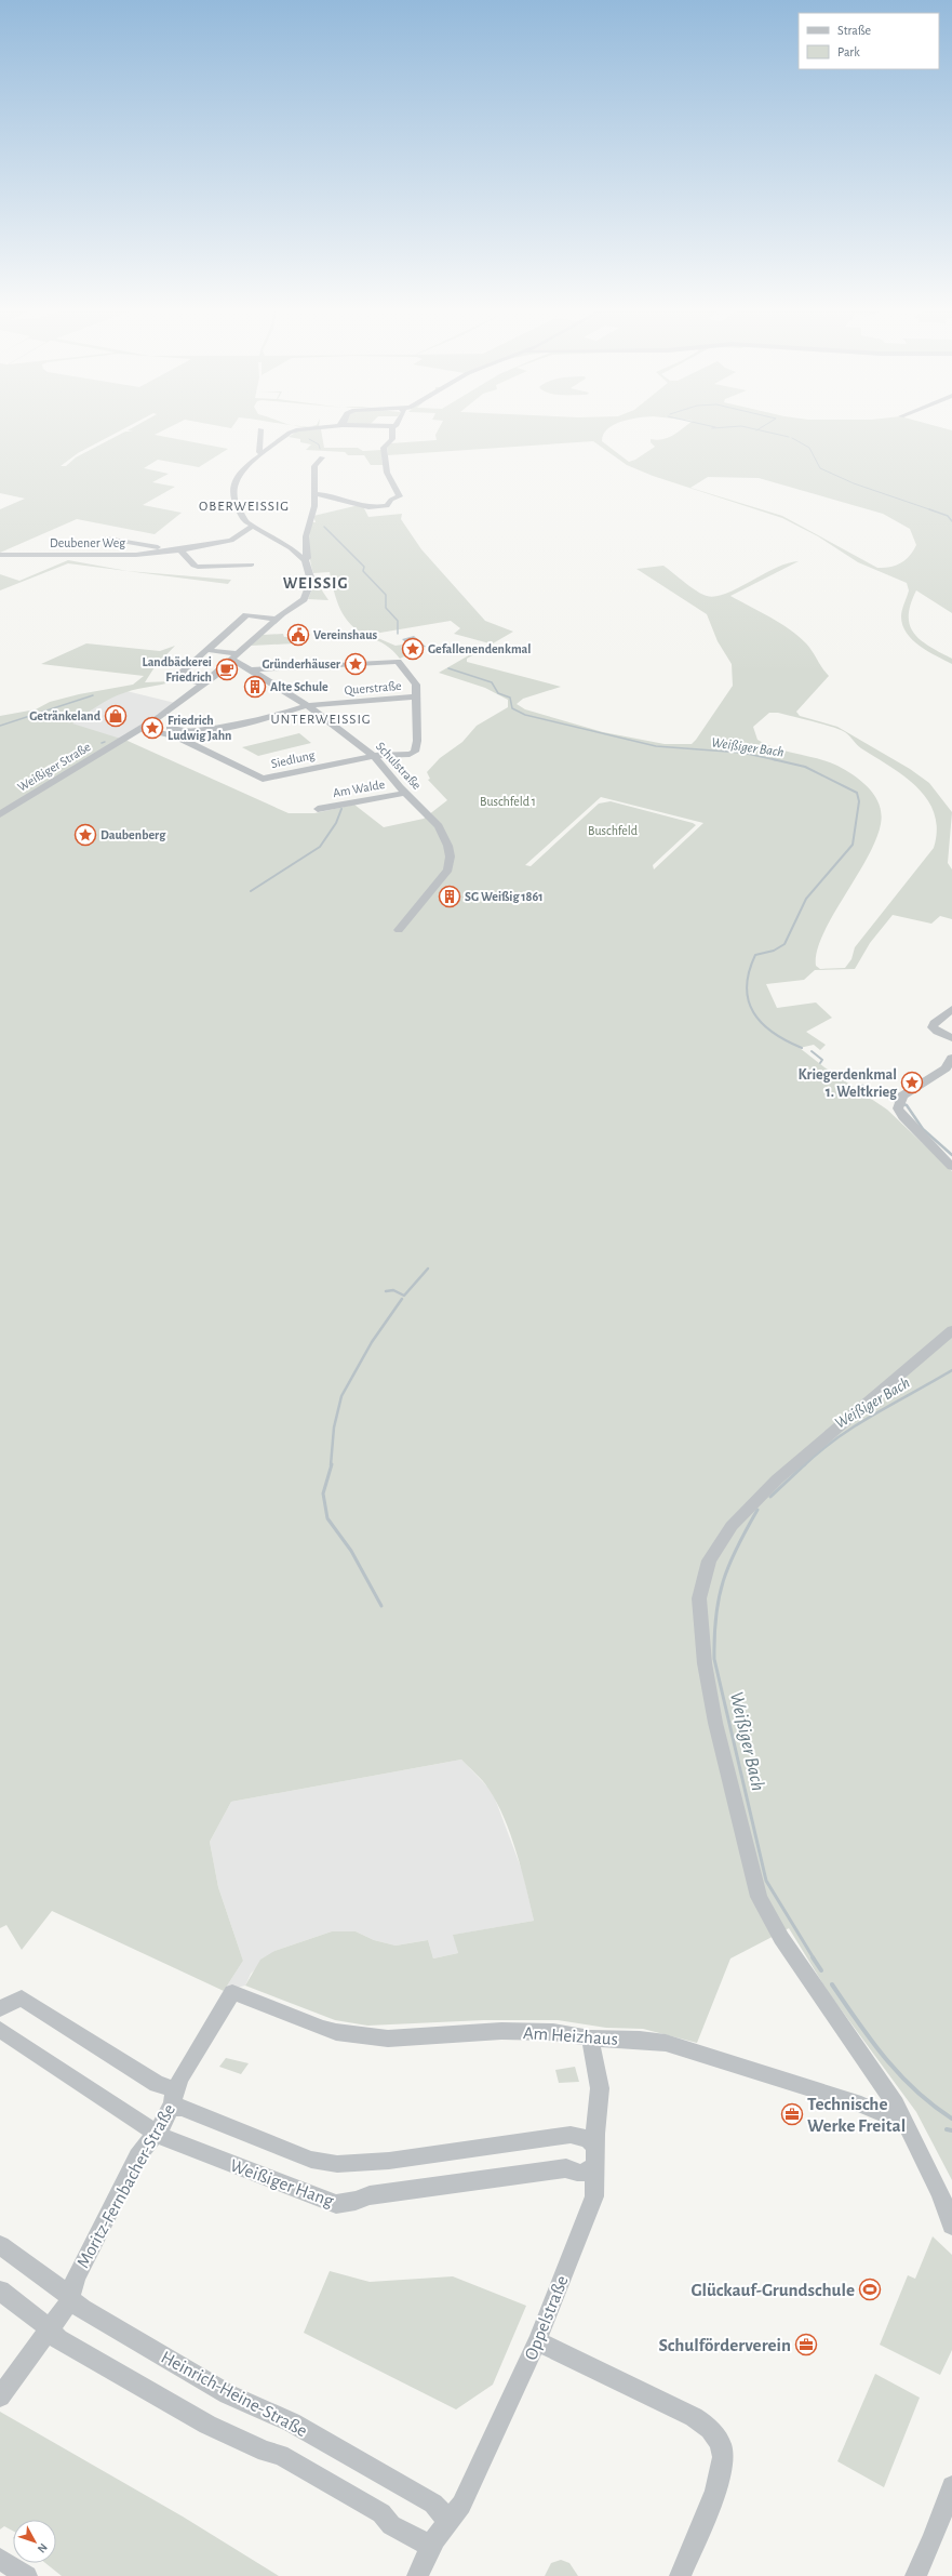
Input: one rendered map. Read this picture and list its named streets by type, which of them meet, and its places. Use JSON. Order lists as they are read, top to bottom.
{
  "streets": {
    "street": [
      "Deubener Weg",
      "Querstraße",
      "Siedlung",
      "Schulstraße",
      "Weißiger Straße",
      "Am Walde",
      "Am Heizhaus",
      "Weißiger Hang",
      "Moritz-Fernbacher-Straße",
      "Oppelstraße",
      "Heinrich-Heine-Straße"
    ]
  },
  "crossings": [
    ["Querstraße", "Siedlung"],
    ["Querstraße", "Schulstraße"],
    ["Siedlung", "Schulstraße"],
    ["Siedlung", "Weißiger Straße"],
    ["Schulstraße", "Weißiger Straße"],
    ["Schulstraße", "Am Walde"],
    ["Am Heizhaus", "Moritz-Fernbacher-Straße"],
    ["Am Heizhaus", "Oppelstraße"],
    ["Weißiger Hang", "Moritz-Fernbacher-Straße"],
    ["Weißiger Hang", "Oppelstraße"],
    ["Moritz-Fernbacher-Straße", "Heinrich-Heine-Straße"],
    ["Oppelstraße", "Heinrich-Heine-Straße"]
  ],
  "districts": ["OBERWEISSIG", "WEISSIG", "UNTERWEISSIG"],
  "water": ["Weißiger Bach"],
  "parks": ["Buschfeld 1", "Buschfeld"],
  "places": {
    "public building": ["Vereinshaus"],
    "place": [
      "Gefallenendenkmal",
      "Gründerhäuser",
      "Friedrich Ludwig Jahn",
      "Daubenberg",
      "Kriegerdenkmal 1. Weltkrieg"
    ],
    "cafe": ["Landbäckerei Friedrich"],
    "building": ["Alte Schule", "SG Weißig 1861"],
    "shop": ["Getränkeland"],
    "office": ["Technische Werke Freital", "Schulförderverein"],
    "sports": ["Glückauf-Grundschule"]
  },
  "legend": ["Straße", "Park"],
  "north": "bottom right"
}
